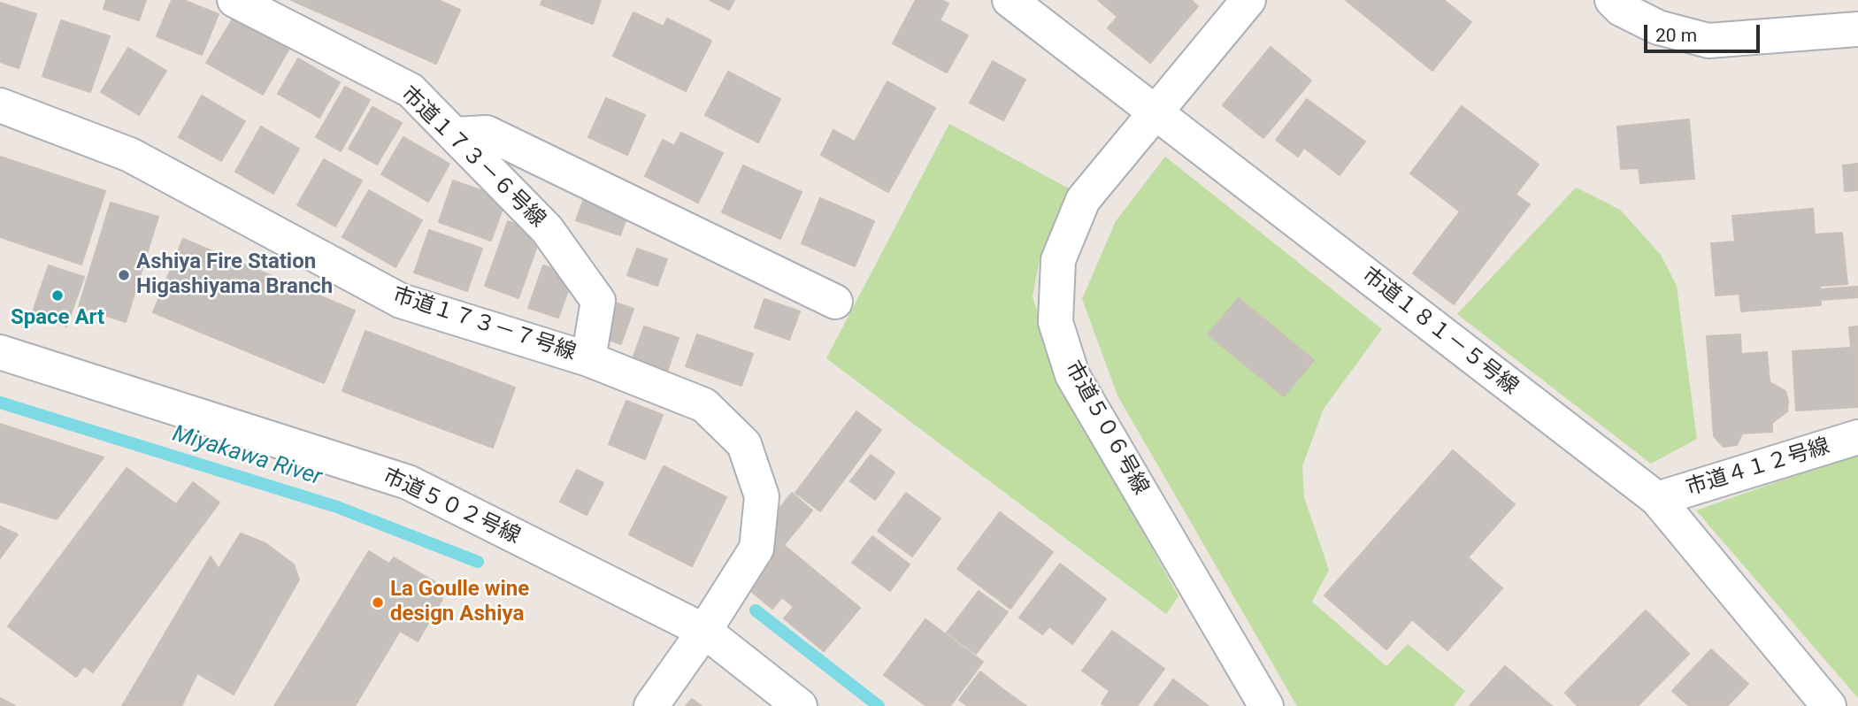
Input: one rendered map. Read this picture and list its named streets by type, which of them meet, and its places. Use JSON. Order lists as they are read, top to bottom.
{
  "streets": {
    "street": [
      "市道１７３－６号線",
      "市道１７３－７号線",
      "市道１８１－５号線",
      "市道５０６号線",
      "市道４１２号線",
      "市道５０２号線"
    ]
  },
  "crossings": [
    ["市道１７３－６号線", "市道１７３－７号線"],
    ["市道１７３－７号線", "市道５０２号線"],
    ["市道１８１－５号線", "市道５０６号線"],
    ["市道１８１－５号線", "市道４１２号線"]
  ],
  "water": ["Miyakawa River"],
  "places": ["Ashiya Fire Station Higashiyama Branch", "Space Art", "La Goulle wine design Ashiya"],
  "scale_bar": "20 m"
}
